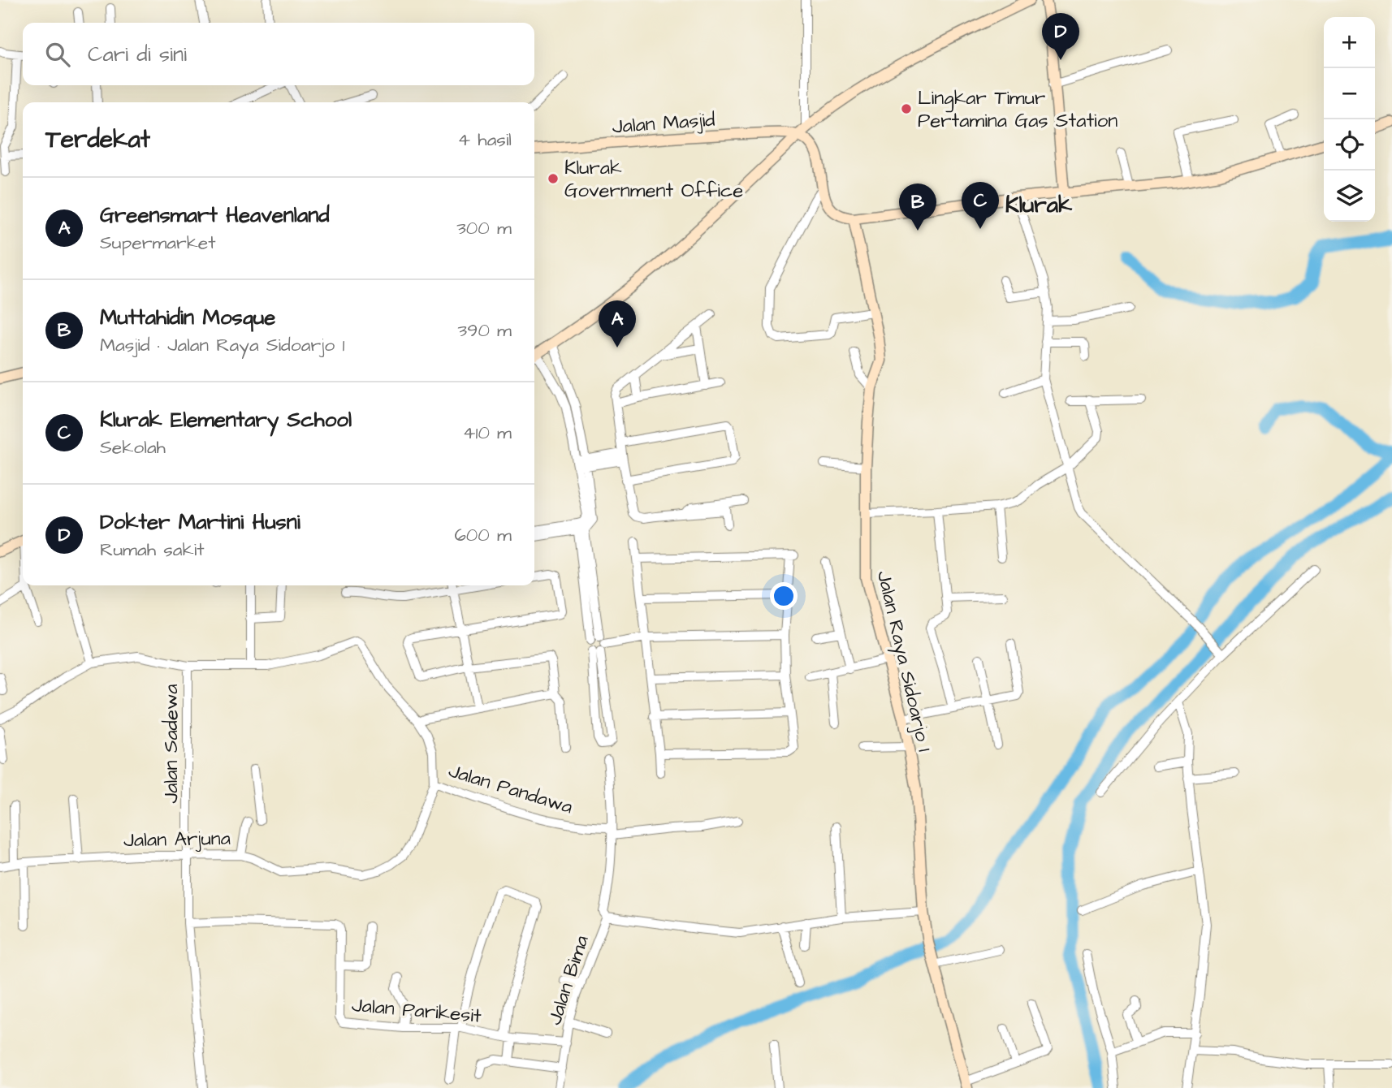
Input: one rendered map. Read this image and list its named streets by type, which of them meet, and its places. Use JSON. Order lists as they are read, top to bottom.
{
  "streets": {
    "street": [
      "Jalan Masjid",
      "Jalan Raya Sidoarjo 1",
      "Jalan Sadewa",
      "Jalan Pandawa",
      "Jalan Arjuna",
      "Jalan Bima",
      "Jalan Parikesit"
    ]
  },
  "crossings": [
    ["Jalan Sadewa", "Jalan Pandawa"],
    ["Jalan Sadewa", "Jalan Arjuna"],
    ["Jalan Sadewa", "Jalan Parikesit"],
    ["Jalan Pandawa", "Jalan Arjuna"],
    ["Jalan Bima", "Jalan Parikesit"]
  ],
  "districts": ["Klurak"],
  "places": ["Lingkar Timur Pertamina Gas Station", "Klurak Government Office"],
  "page": {
    "pins": [
      "D",
      "C",
      "B",
      "A"
    ],
    "map_buttons": ["+", "−"],
    "search": "Cari di sini",
    "heading": ["Terdekat", "4 hasil"],
    "list": [
      {
        "mark": "A",
        "name": "Greensmart Heavenland",
        "note": "Supermarket",
        "value": "300 m"
      },
      {
        "mark": "B",
        "name": "Muttahidin Mosque",
        "note": "Masjid · Jalan Raya Sidoarjo 1",
        "value": "390 m"
      },
      {
        "mark": "C",
        "name": "Klurak Elementary School",
        "note": "Sekolah",
        "value": "410 m"
      },
      {
        "mark": "D",
        "name": "Dokter Martini Husni",
        "note": "Rumah sakit",
        "value": "600 m"
      }
    ]
  }
}
